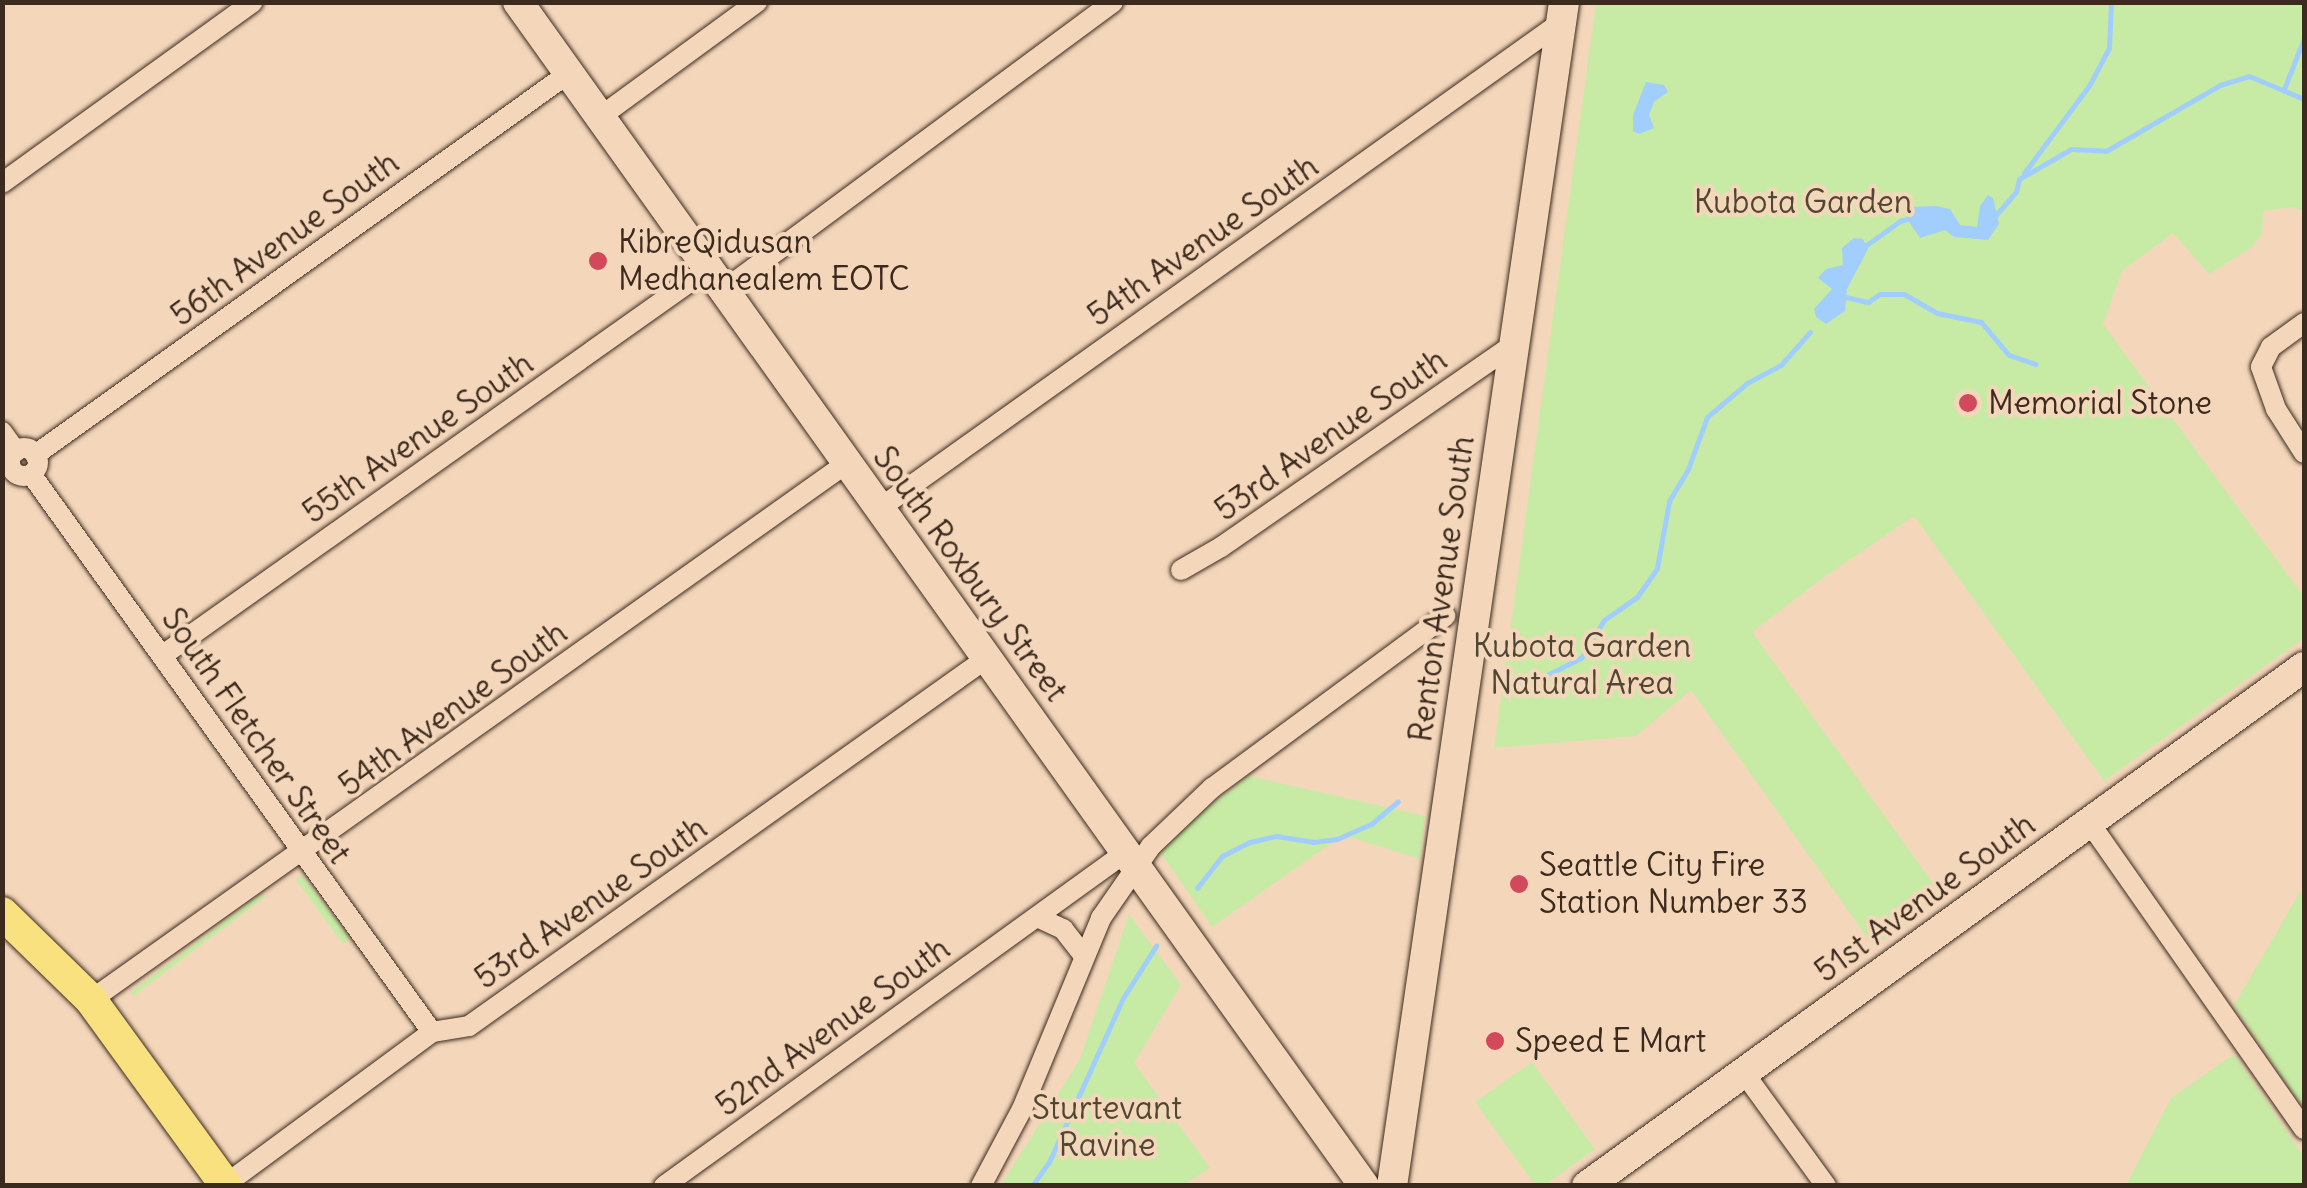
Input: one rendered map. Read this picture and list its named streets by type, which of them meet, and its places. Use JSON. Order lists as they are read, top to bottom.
{
  "streets": {
    "street": [
      "56th Avenue South",
      "54th Avenue South",
      "53rd Avenue South",
      "55th Avenue South",
      "South Roxbury Street",
      "Renton Avenue South",
      "South Fletcher Street",
      "51st Avenue South",
      "52nd Avenue South"
    ]
  },
  "crossings": [
    ["56th Avenue South", "South Roxbury Street"],
    ["56th Avenue South", "South Fletcher Street"],
    ["54th Avenue South", "South Roxbury Street"],
    ["54th Avenue South", "Renton Avenue South"],
    ["54th Avenue South", "South Fletcher Street"],
    ["53rd Avenue South", "South Roxbury Street"],
    ["53rd Avenue South", "Renton Avenue South"],
    ["53rd Avenue South", "South Fletcher Street"],
    ["55th Avenue South", "South Roxbury Street"],
    ["55th Avenue South", "South Fletcher Street"],
    ["South Roxbury Street", "52nd Avenue South"]
  ],
  "parks": ["Kubota Garden", "Kubota Garden Natural Area", "Sturtevant Ravine"],
  "places": [
    "KibreQidusan Medhanealem EOTC",
    "Memorial Stone",
    "Seattle City Fire Station Number 33",
    "Speed E Mart"
  ]
}
